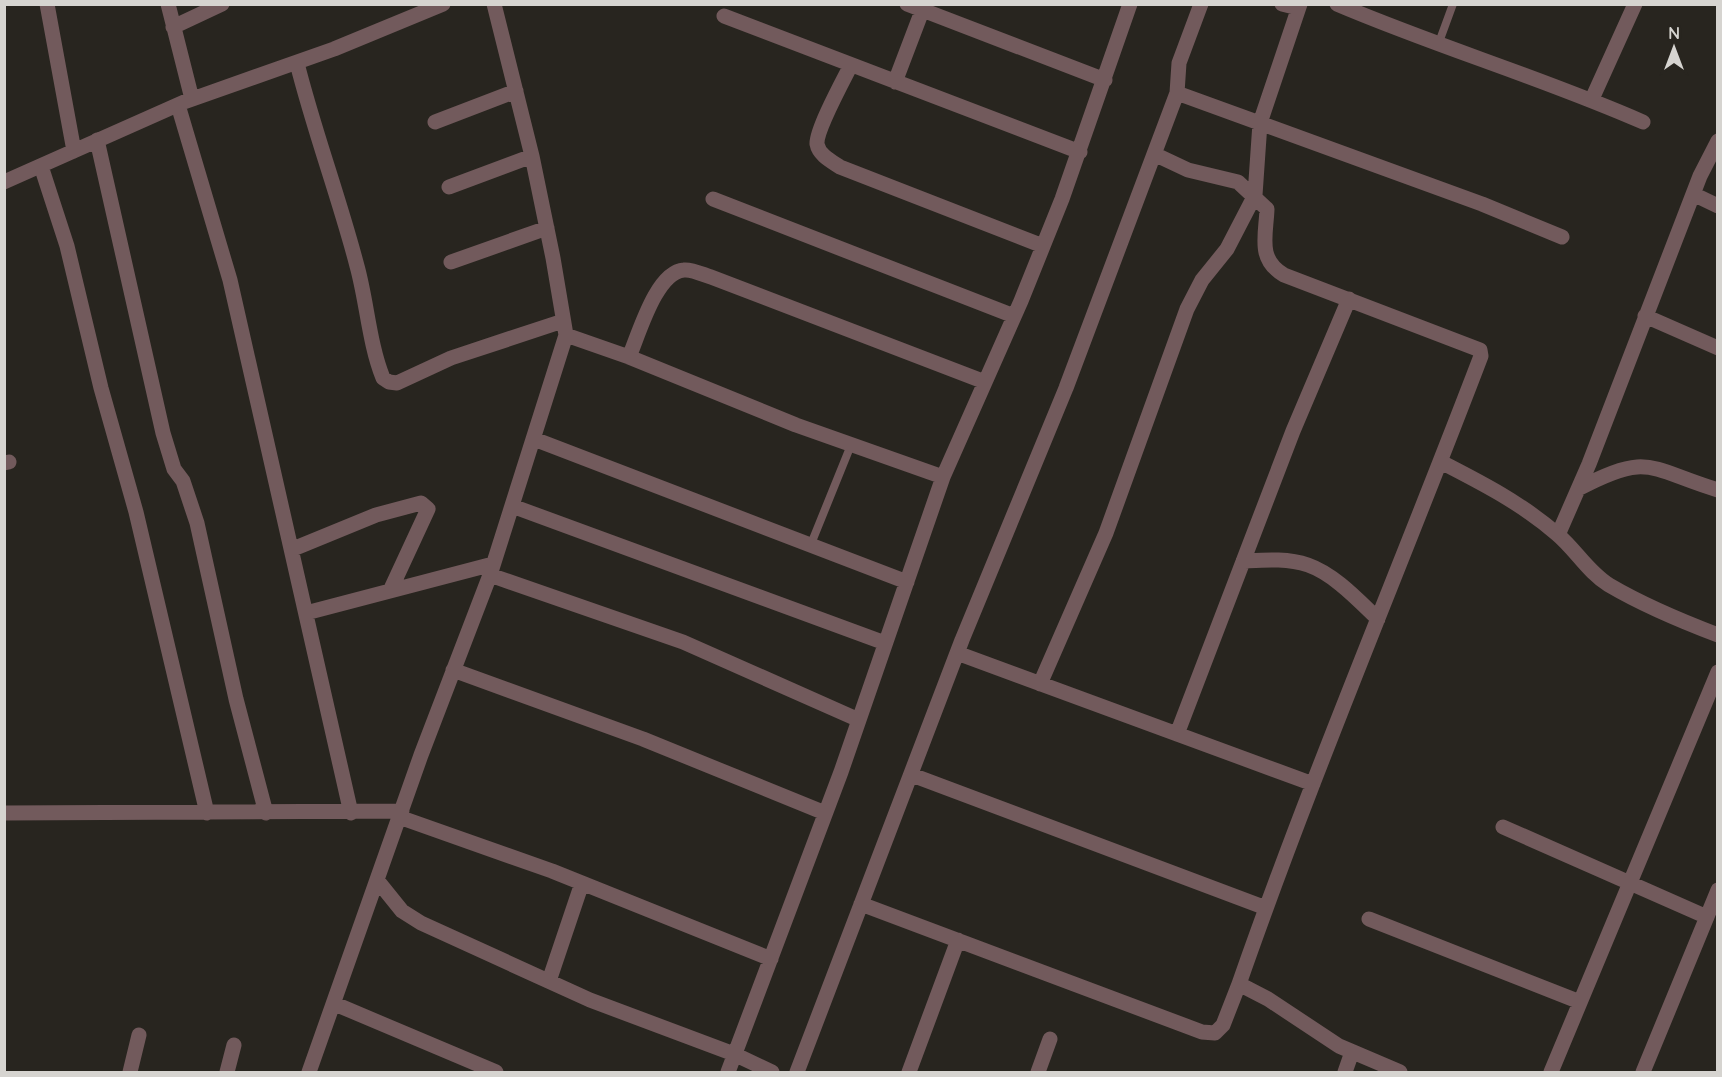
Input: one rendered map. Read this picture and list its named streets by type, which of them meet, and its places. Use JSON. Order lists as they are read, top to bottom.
{
  "north": "top"
}
